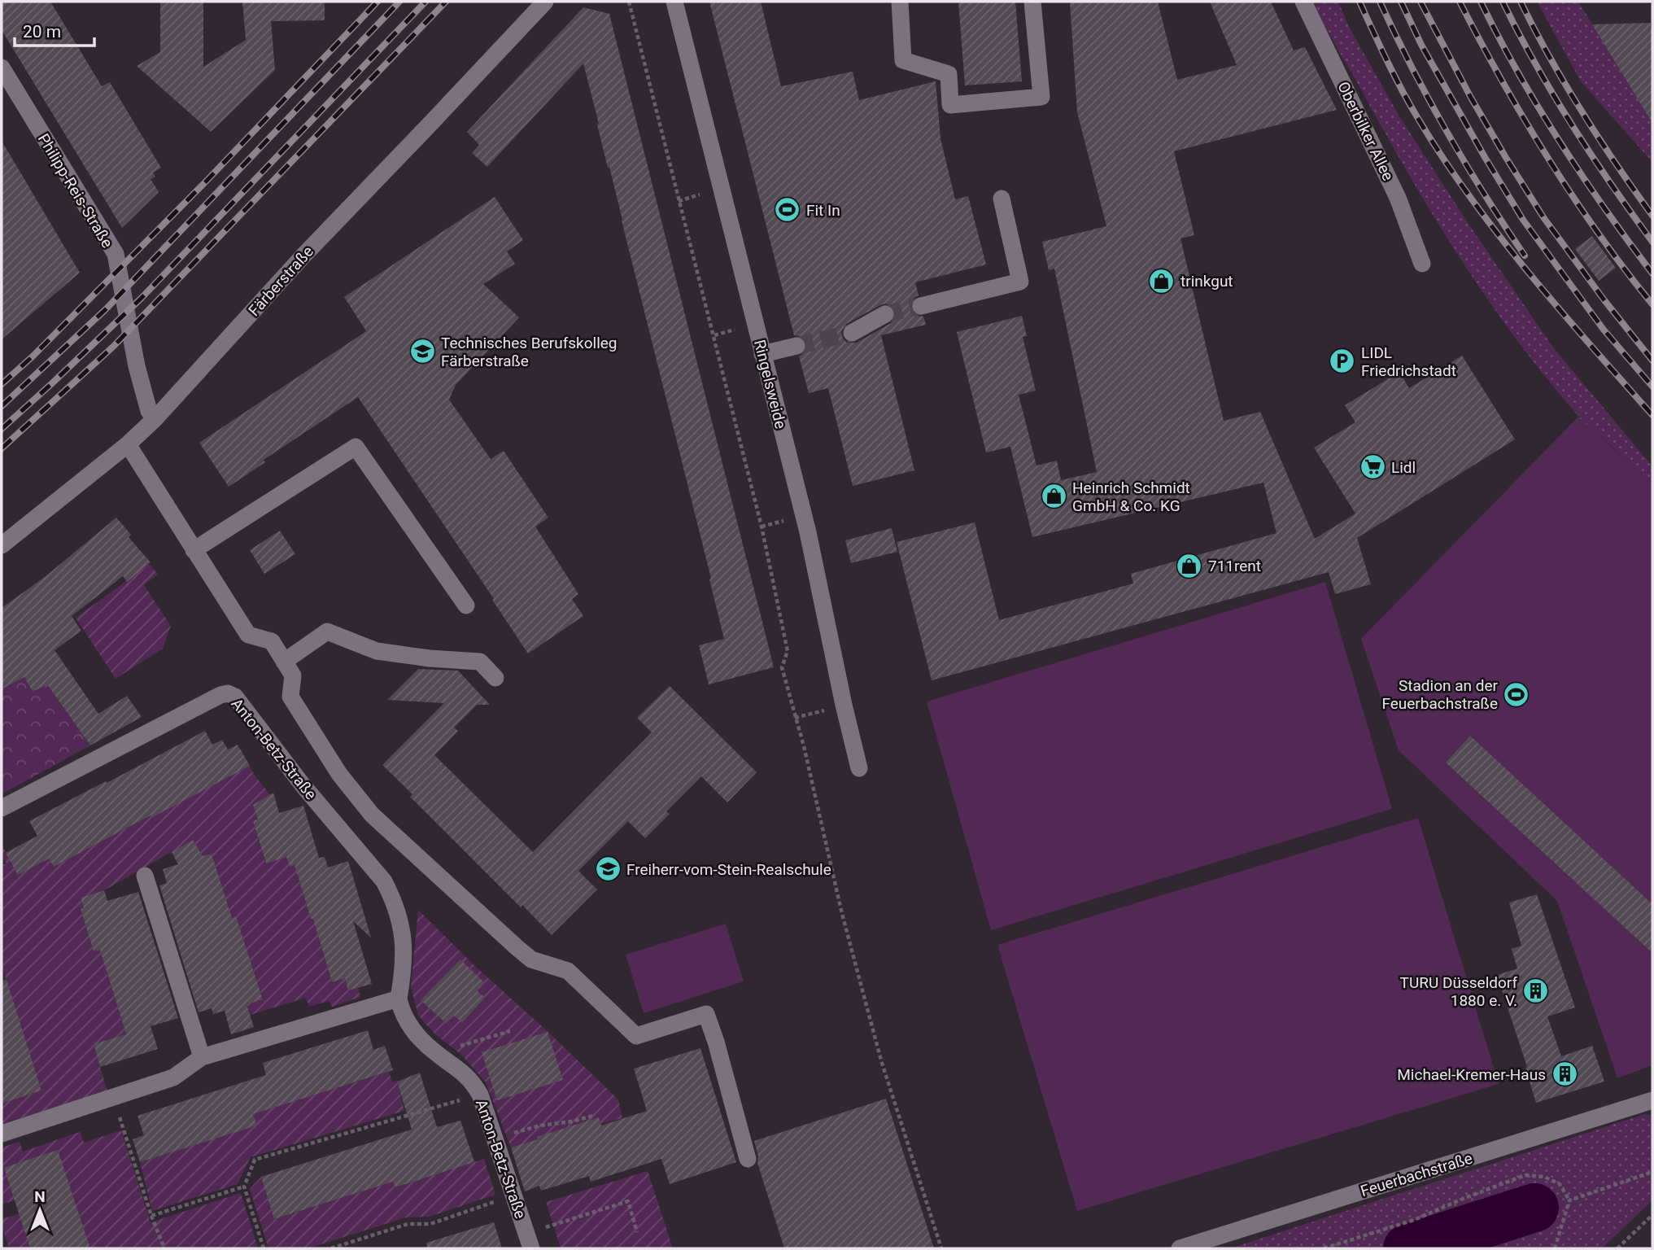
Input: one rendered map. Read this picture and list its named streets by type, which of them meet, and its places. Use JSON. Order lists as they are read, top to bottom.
{
  "streets": {
    "street": [
      "Oberbilker Allee",
      "Philipp-Reis-Straße",
      "Färberstraße",
      "Ringelsweide",
      "Anton-Betz-Straße",
      "Feuerbachstraße"
    ]
  },
  "crossings": [
    ["Philipp-Reis-Straße", "Färberstraße"]
  ],
  "places": {
    "sports": ["Fit In", "Stadion an der Feuerbachstraße"],
    "shop": ["trinkgut", "Heinrich Schmidt GmbH & Co. KG", "711rent"],
    "school or university": ["Technisches Berufskolleg Färberstraße", "Freiherr-vom-Stein-Realschule"],
    "parking": ["LIDL Friedrichstadt"],
    "supermarket": ["Lidl"],
    "building": ["TURU Düsseldorf 1880 e. V.", "Michael-Kremer-Haus"]
  },
  "scale_bar": "20 m",
  "north": "top"
}
